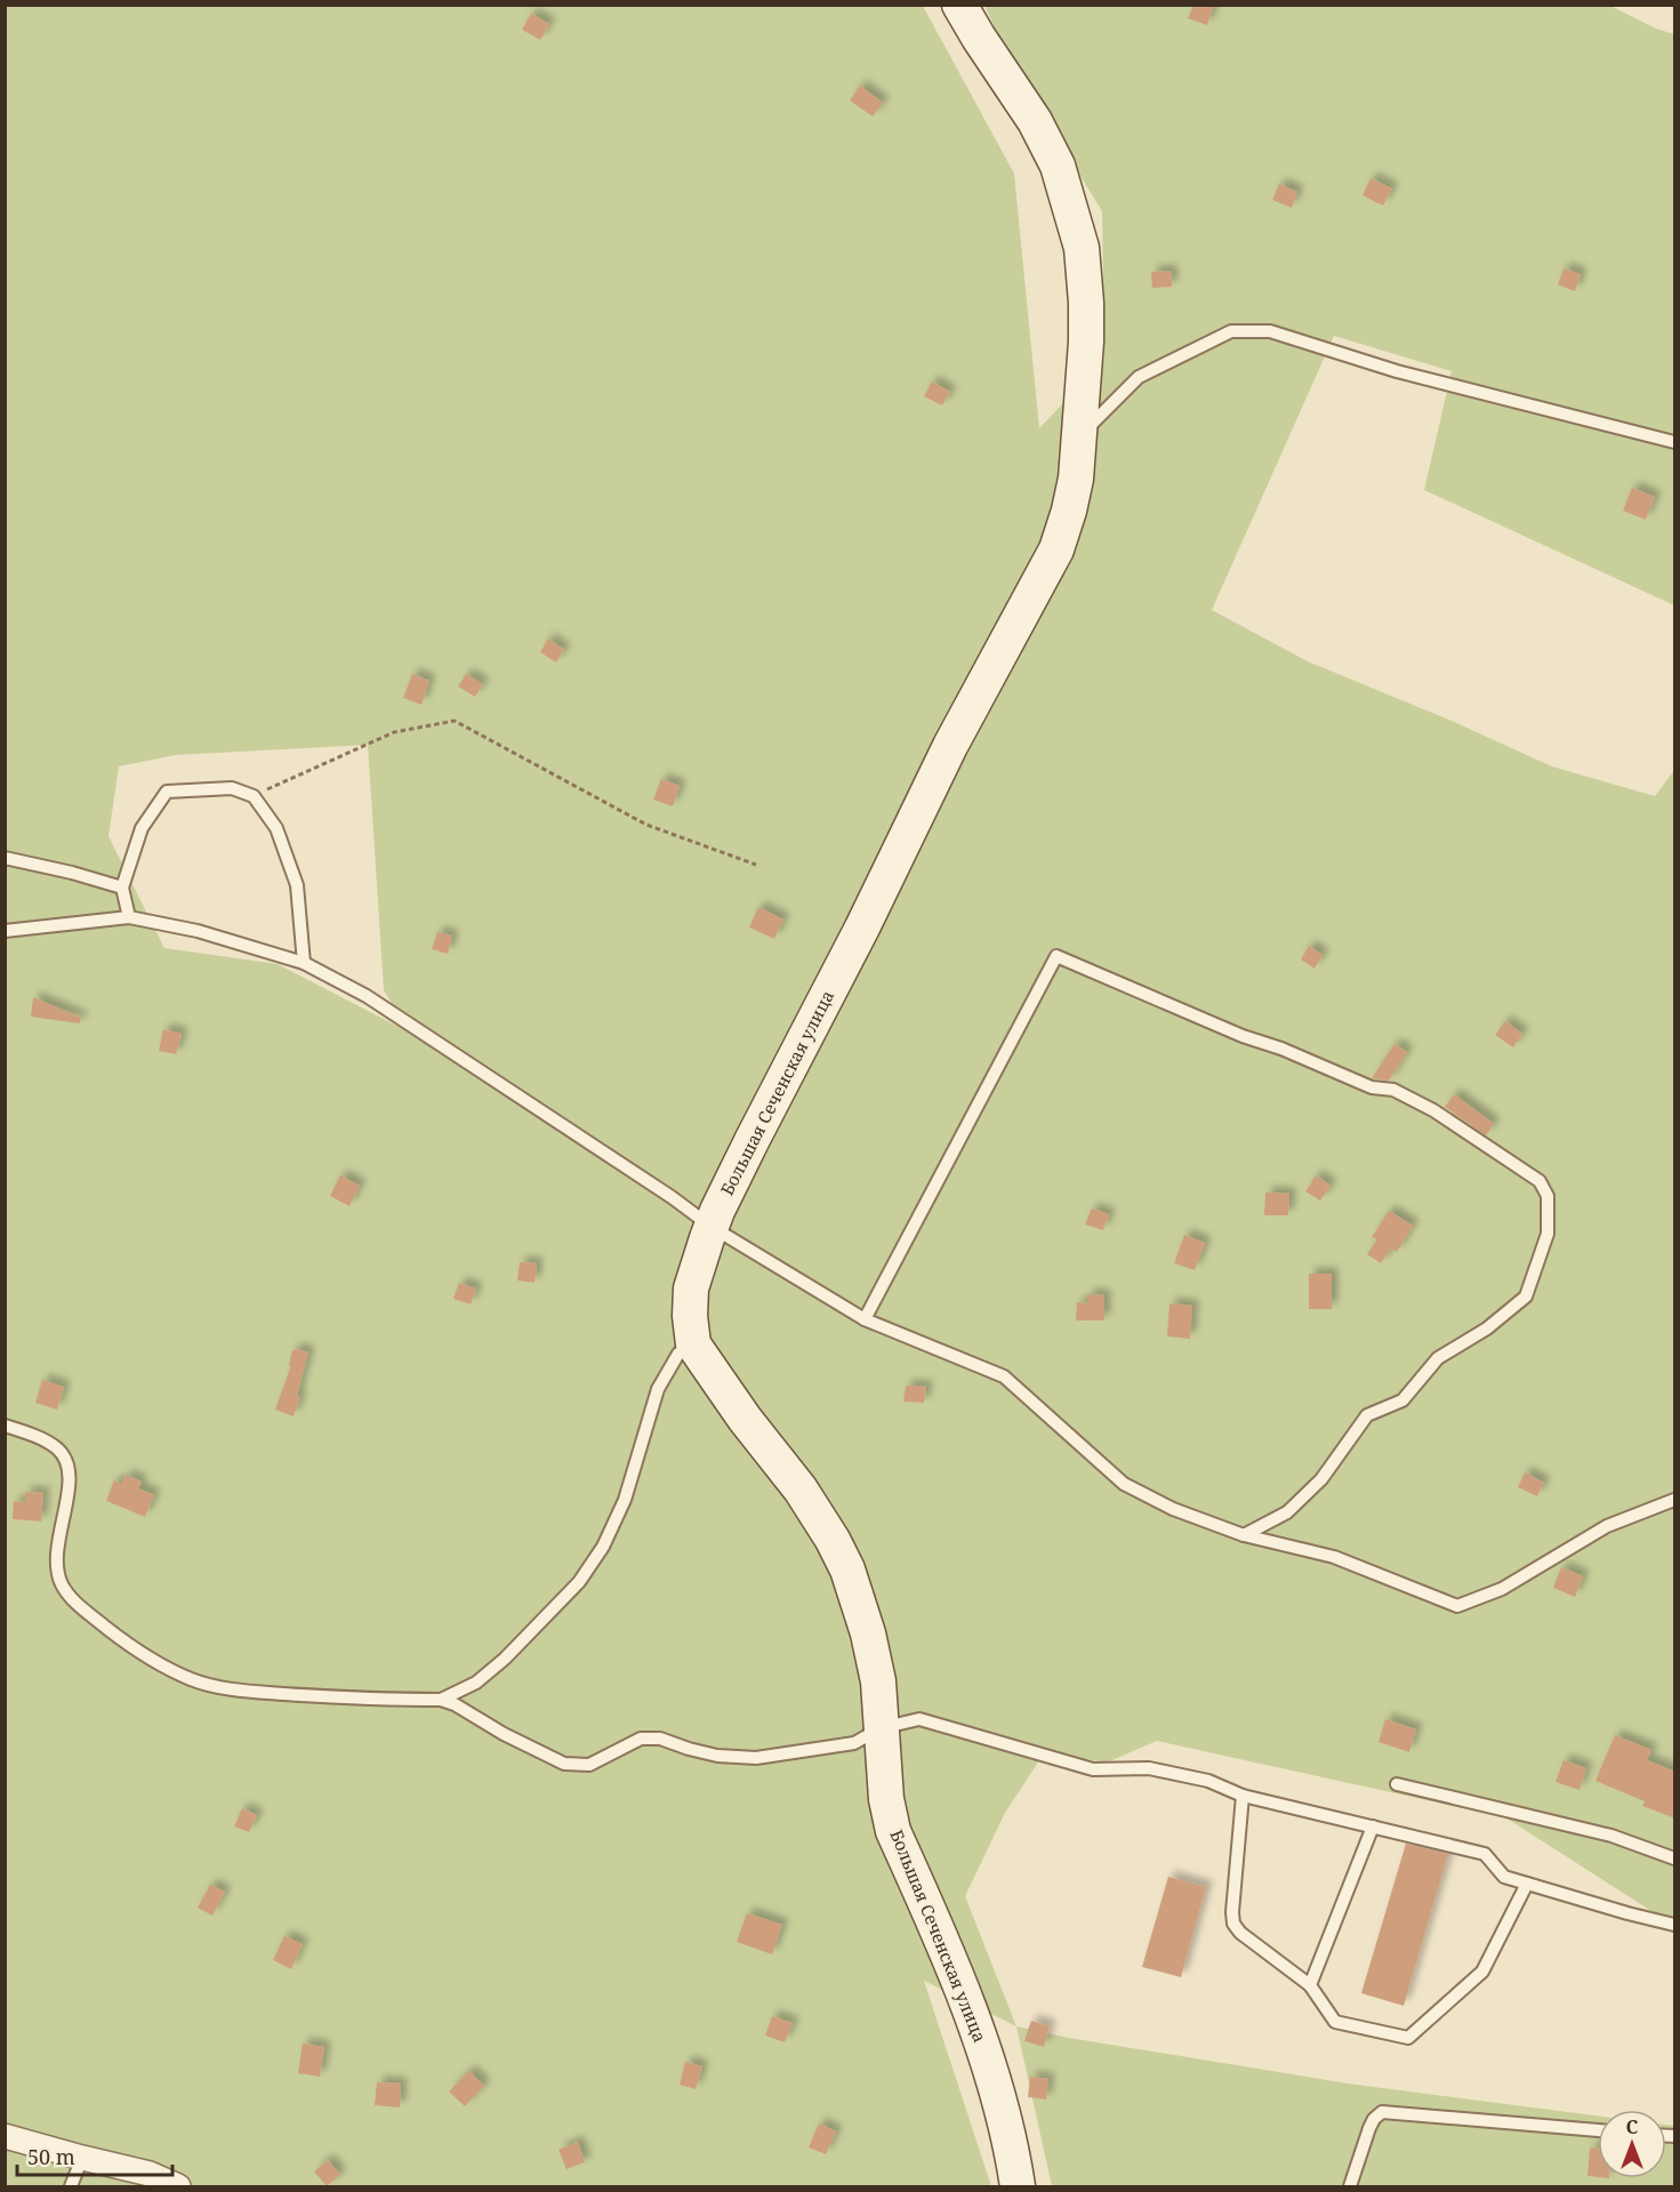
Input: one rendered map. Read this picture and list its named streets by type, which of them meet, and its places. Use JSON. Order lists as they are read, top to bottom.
{
  "streets": {
    "street": ["Большая Сеченская улица"]
  },
  "scale_bar": "50 m",
  "north": "top"
}
